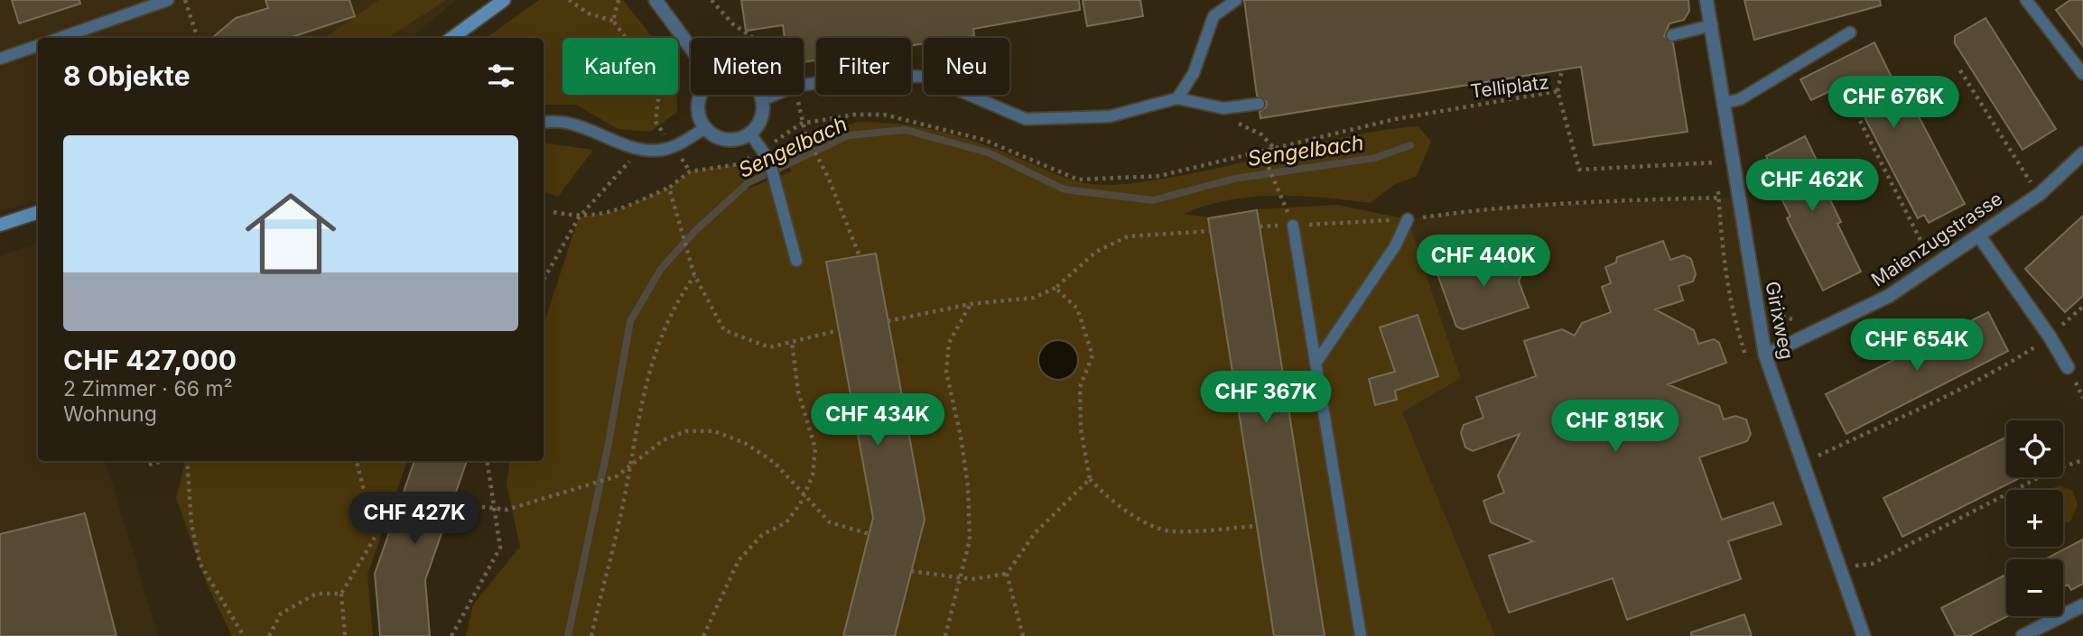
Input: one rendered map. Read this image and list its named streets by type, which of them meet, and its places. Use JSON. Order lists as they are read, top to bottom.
{
  "streets": {
    "street": ["Maienzugstrasse", "Girixweg"],
    "path": ["Telliplatz"]
  },
  "crossings": [
    ["Telliplatz", "Girixweg"],
    ["Maienzugstrasse", "Girixweg"]
  ],
  "water": ["Sengelbach"],
  "page": {
    "chip": [
      "Kaufen",
      "Mieten",
      "Filter",
      "Neu"
    ],
    "heading": "8 Objekte",
    "price": [
      "CHF 676K",
      "CHF 462K",
      "CHF 440K",
      "CHF 654K",
      "CHF 367K",
      "CHF 434K",
      "CHF 815K",
      "CHF 427K"
    ],
    "list": [
      {
        "name": "CHF 427,000",
        "note": "2 Zimmer · 66 m² · Wohnung"
      }
    ],
    "map_buttons": ["+", "−"]
  }
}
